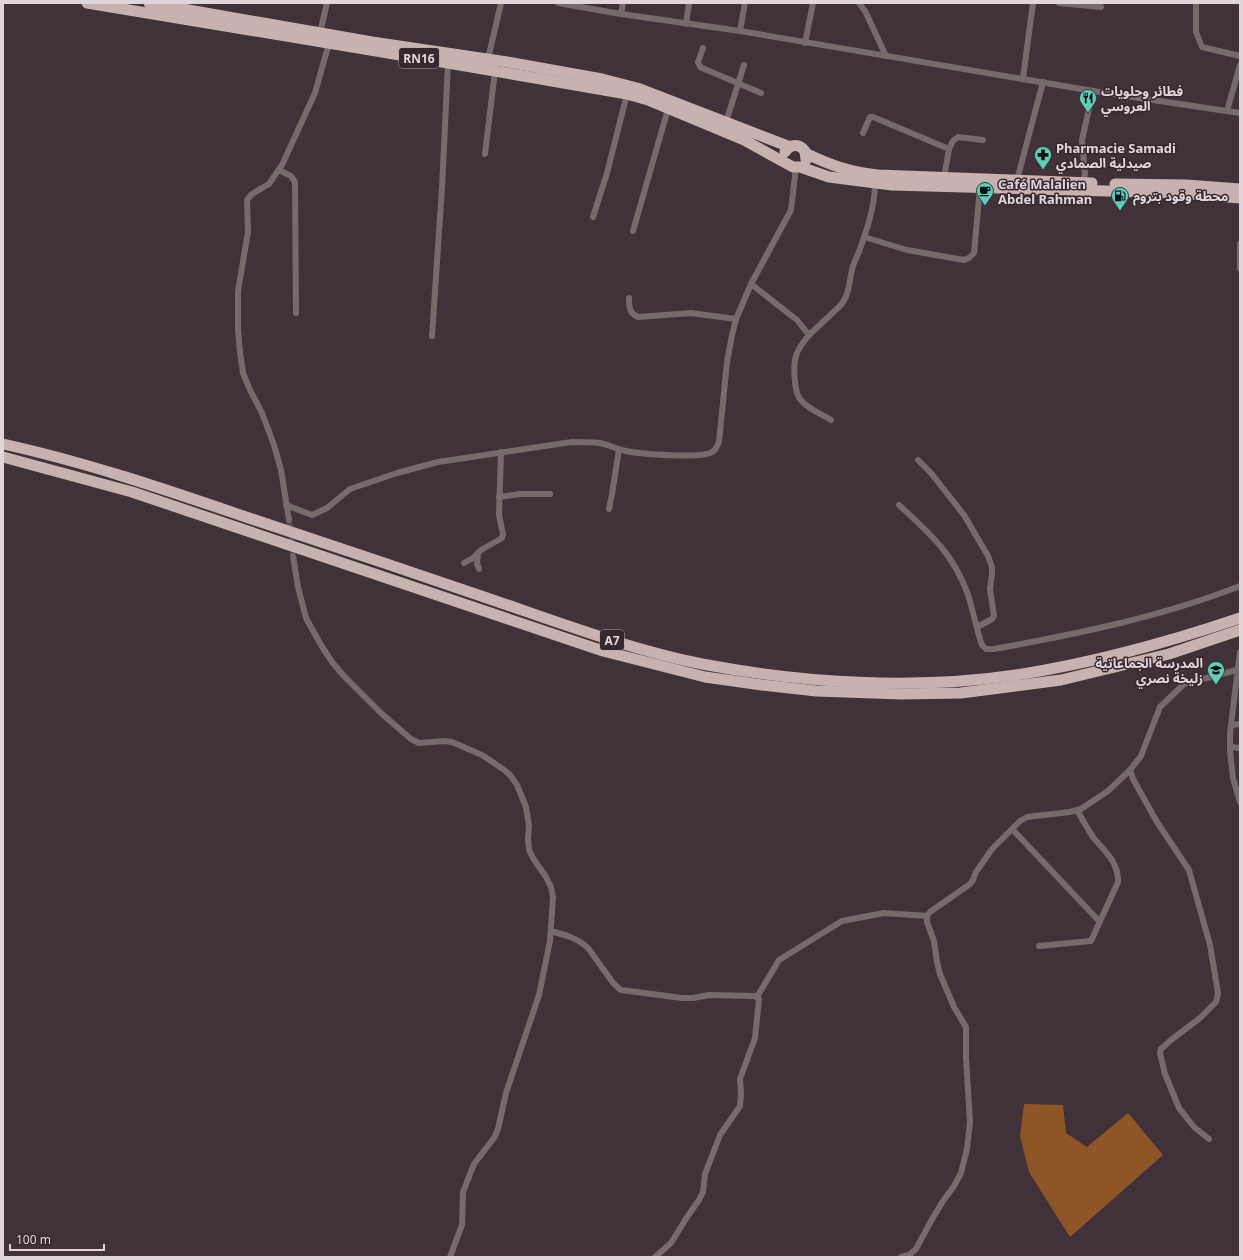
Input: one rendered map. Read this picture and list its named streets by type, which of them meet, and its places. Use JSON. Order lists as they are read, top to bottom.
{
  "streets": {
    "highway": ["RN16", "A7"]
  },
  "places": {
    "restaurant": ["فطائر وحلويات العروسي"],
    "pharmacy": ["Pharmacie Samadi صيدلية الصمادي"],
    "cafe": ["Café Malalien Abdel Rahman"],
    "fuel station": ["محطة وقود بتروم"],
    "school or university": ["المدرسة الجماعاتية زليخة نصري"]
  },
  "scale_bar": "100 m"
}
